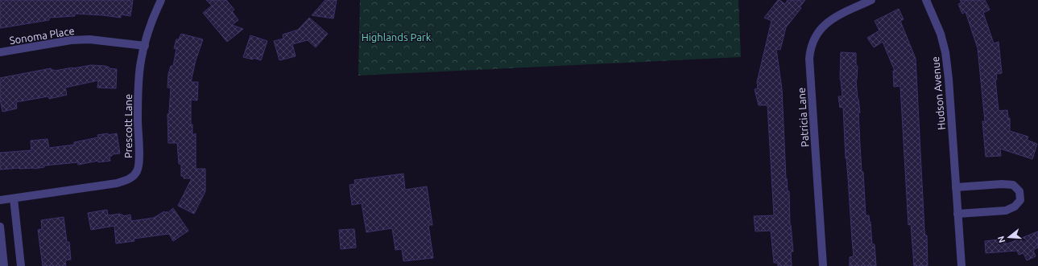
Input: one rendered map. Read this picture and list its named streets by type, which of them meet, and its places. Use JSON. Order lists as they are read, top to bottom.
{
  "streets": {
    "street": [
      "Sonoma Place",
      "Hudson Avenue",
      "Patricia Lane",
      "Prescott Lane"
    ]
  },
  "crossings": [
    ["Sonoma Place", "Prescott Lane"]
  ],
  "parks": ["Highlands Park"],
  "north": "left"
}
